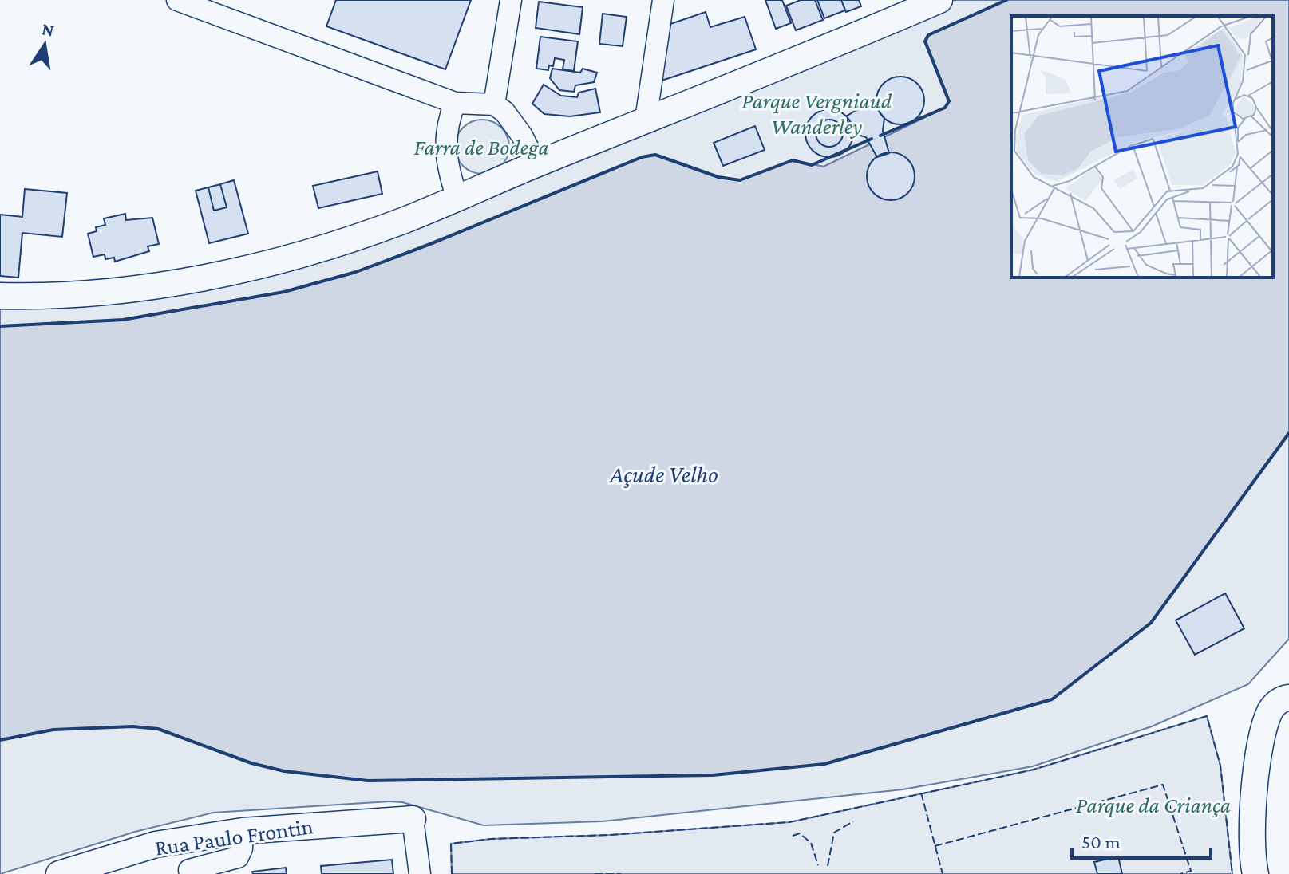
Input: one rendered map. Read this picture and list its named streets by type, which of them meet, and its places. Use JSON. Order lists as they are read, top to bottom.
{
  "streets": {
    "main road": ["Rua Paulo Frontin"]
  },
  "water": ["Açude Velho"],
  "parks": ["Parque Vergniaud Wanderley", "Farra de Bodega", "Parque da Criança"],
  "scale_bar": "50 m",
  "north": "top"
}
